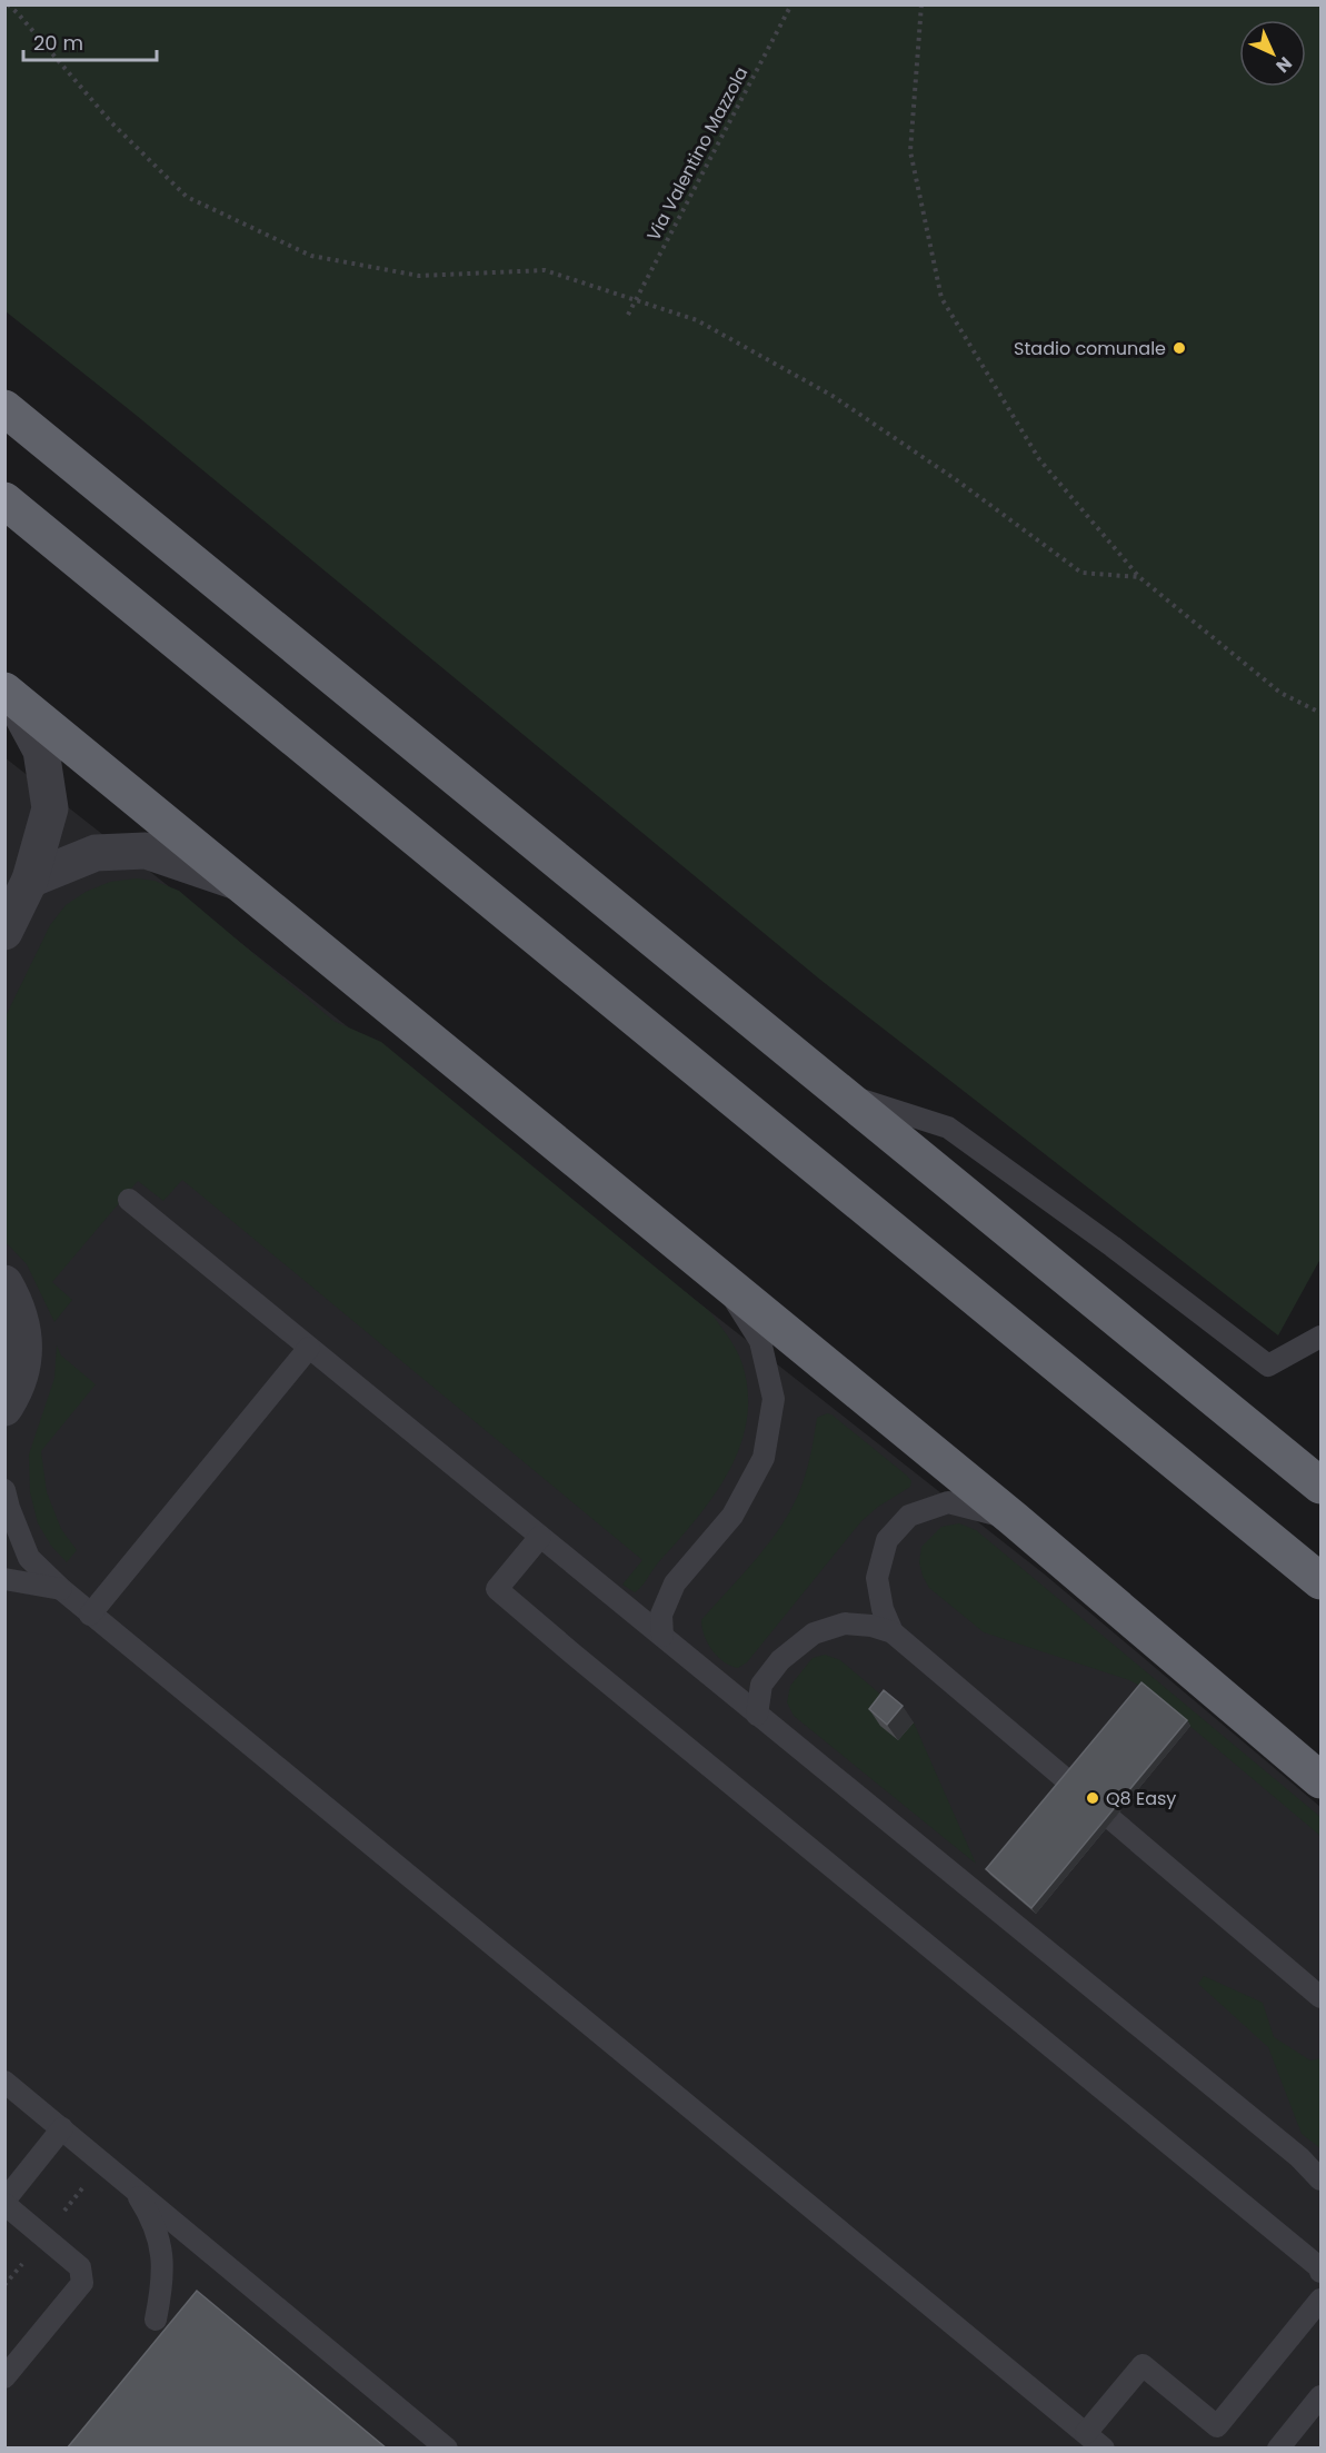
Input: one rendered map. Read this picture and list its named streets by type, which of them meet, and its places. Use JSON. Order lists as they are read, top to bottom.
{
  "streets": {
    "path": ["Via Valentino Mazzola"]
  },
  "places": ["Stadio comunale", "Q8 Easy"],
  "scale_bar": "20 m",
  "north": "bottom right"
}
